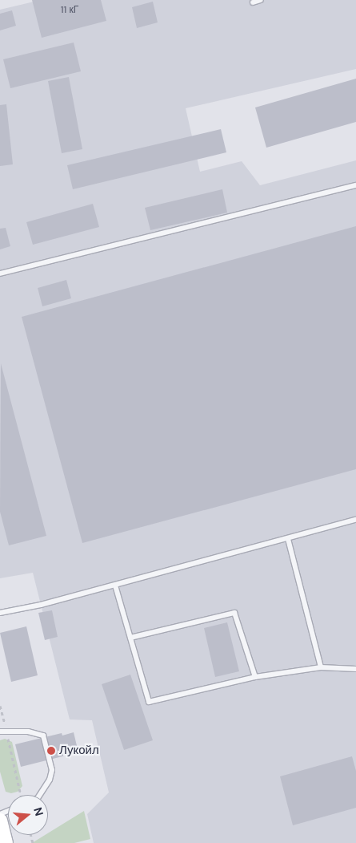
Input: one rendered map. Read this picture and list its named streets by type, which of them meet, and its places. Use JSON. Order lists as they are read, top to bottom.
{
  "places": ["Лукойл"],
  "house_numbers": ["11 кГ"],
  "north": "right"
}
